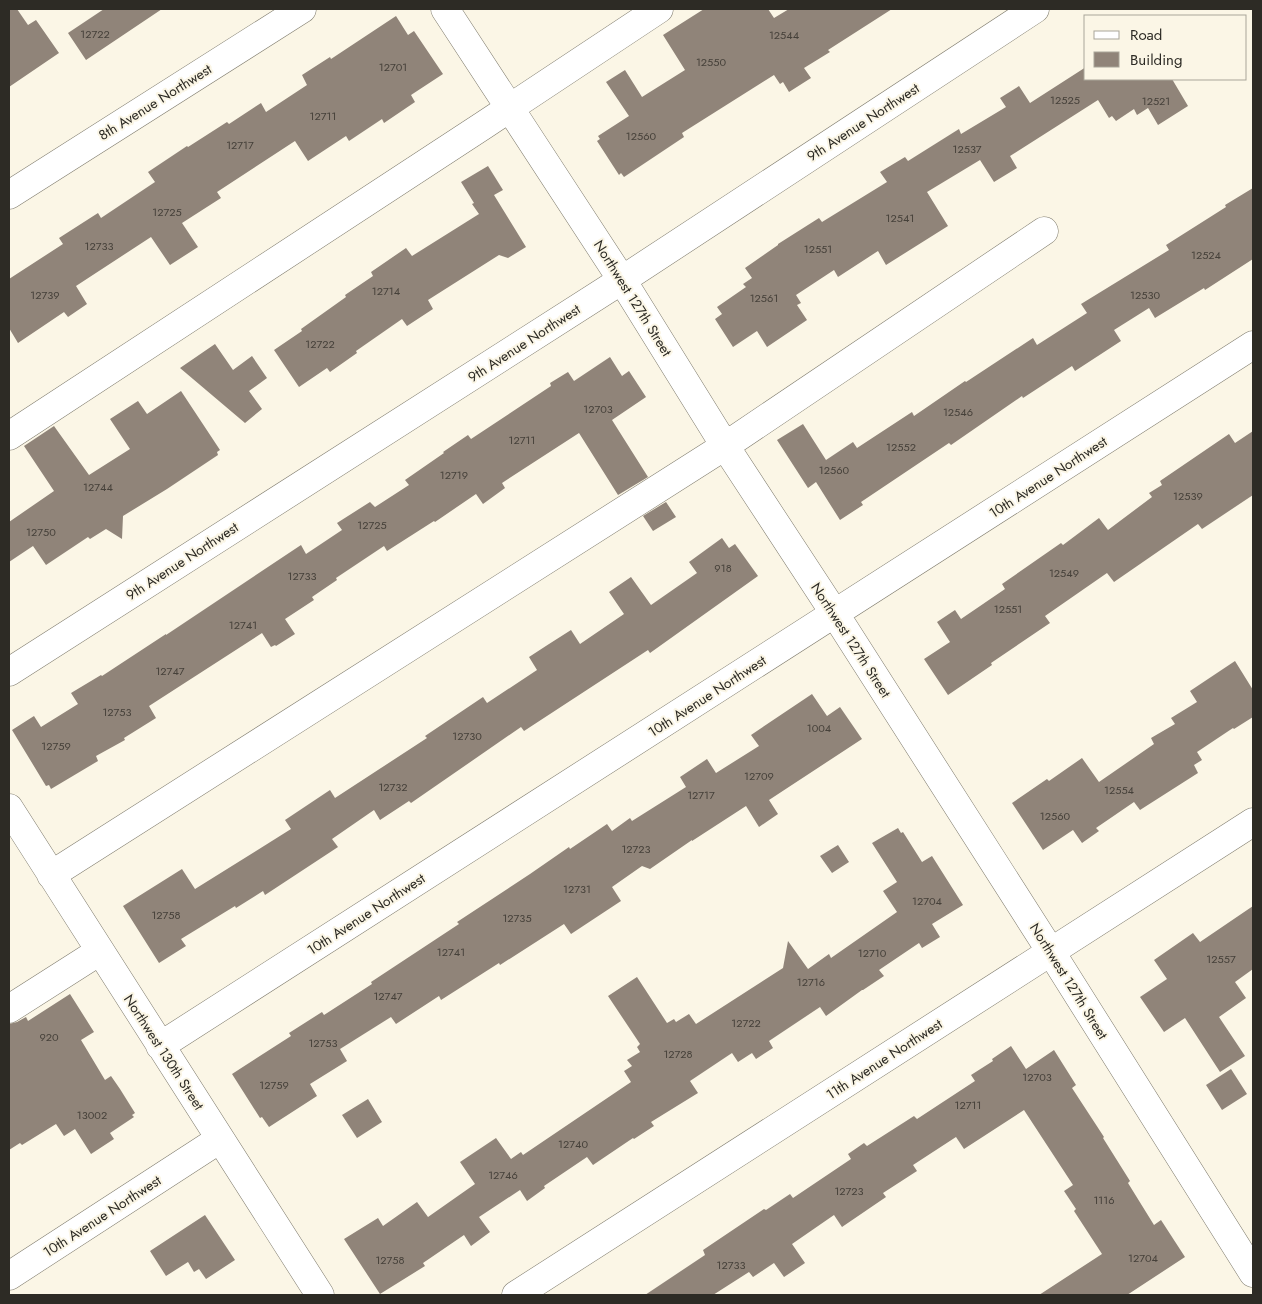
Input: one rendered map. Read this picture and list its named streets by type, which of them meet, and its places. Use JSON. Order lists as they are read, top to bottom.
{
  "streets": {
    "street": [
      "8th Avenue Northwest",
      "9th Avenue Northwest",
      "Northwest 127th Street",
      "10th Avenue Northwest",
      "Northwest 130th Street",
      "11th Avenue Northwest"
    ]
  },
  "crossings": [
    ["9th Avenue Northwest", "Northwest 127th Street"],
    ["Northwest 127th Street", "10th Avenue Northwest"],
    ["Northwest 127th Street", "11th Avenue Northwest"],
    ["10th Avenue Northwest", "Northwest 130th Street"]
  ],
  "house_numbers": [
    "12722",
    "12544",
    "12550",
    "12701",
    "12525",
    "12521",
    "12711",
    "12560",
    "12717",
    "12537",
    "12725",
    "12541",
    "12733",
    "12551",
    "12524",
    "12714",
    "12739",
    "12530",
    "12561",
    "12722",
    "12703",
    "12546",
    "12711",
    "12552",
    "12560",
    "12719",
    "12744",
    "12539",
    "12725",
    "12750",
    "918",
    "12549",
    "12733",
    "12551",
    "12741",
    "12747",
    "12753",
    "1004",
    "12730",
    "12759",
    "12709",
    "12732",
    "12554",
    "12717",
    "12560",
    "12723",
    "12731",
    "12704",
    "12758",
    "12735",
    "12741",
    "12710",
    "12557",
    "12716",
    "12747",
    "12722",
    "920",
    "12753",
    "12728",
    "12703",
    "12759",
    "12711",
    "13002",
    "12740",
    "12746",
    "12723",
    "1116",
    "12704",
    "12758",
    "12733"
  ],
  "legend": ["Road", "Building"]
}
